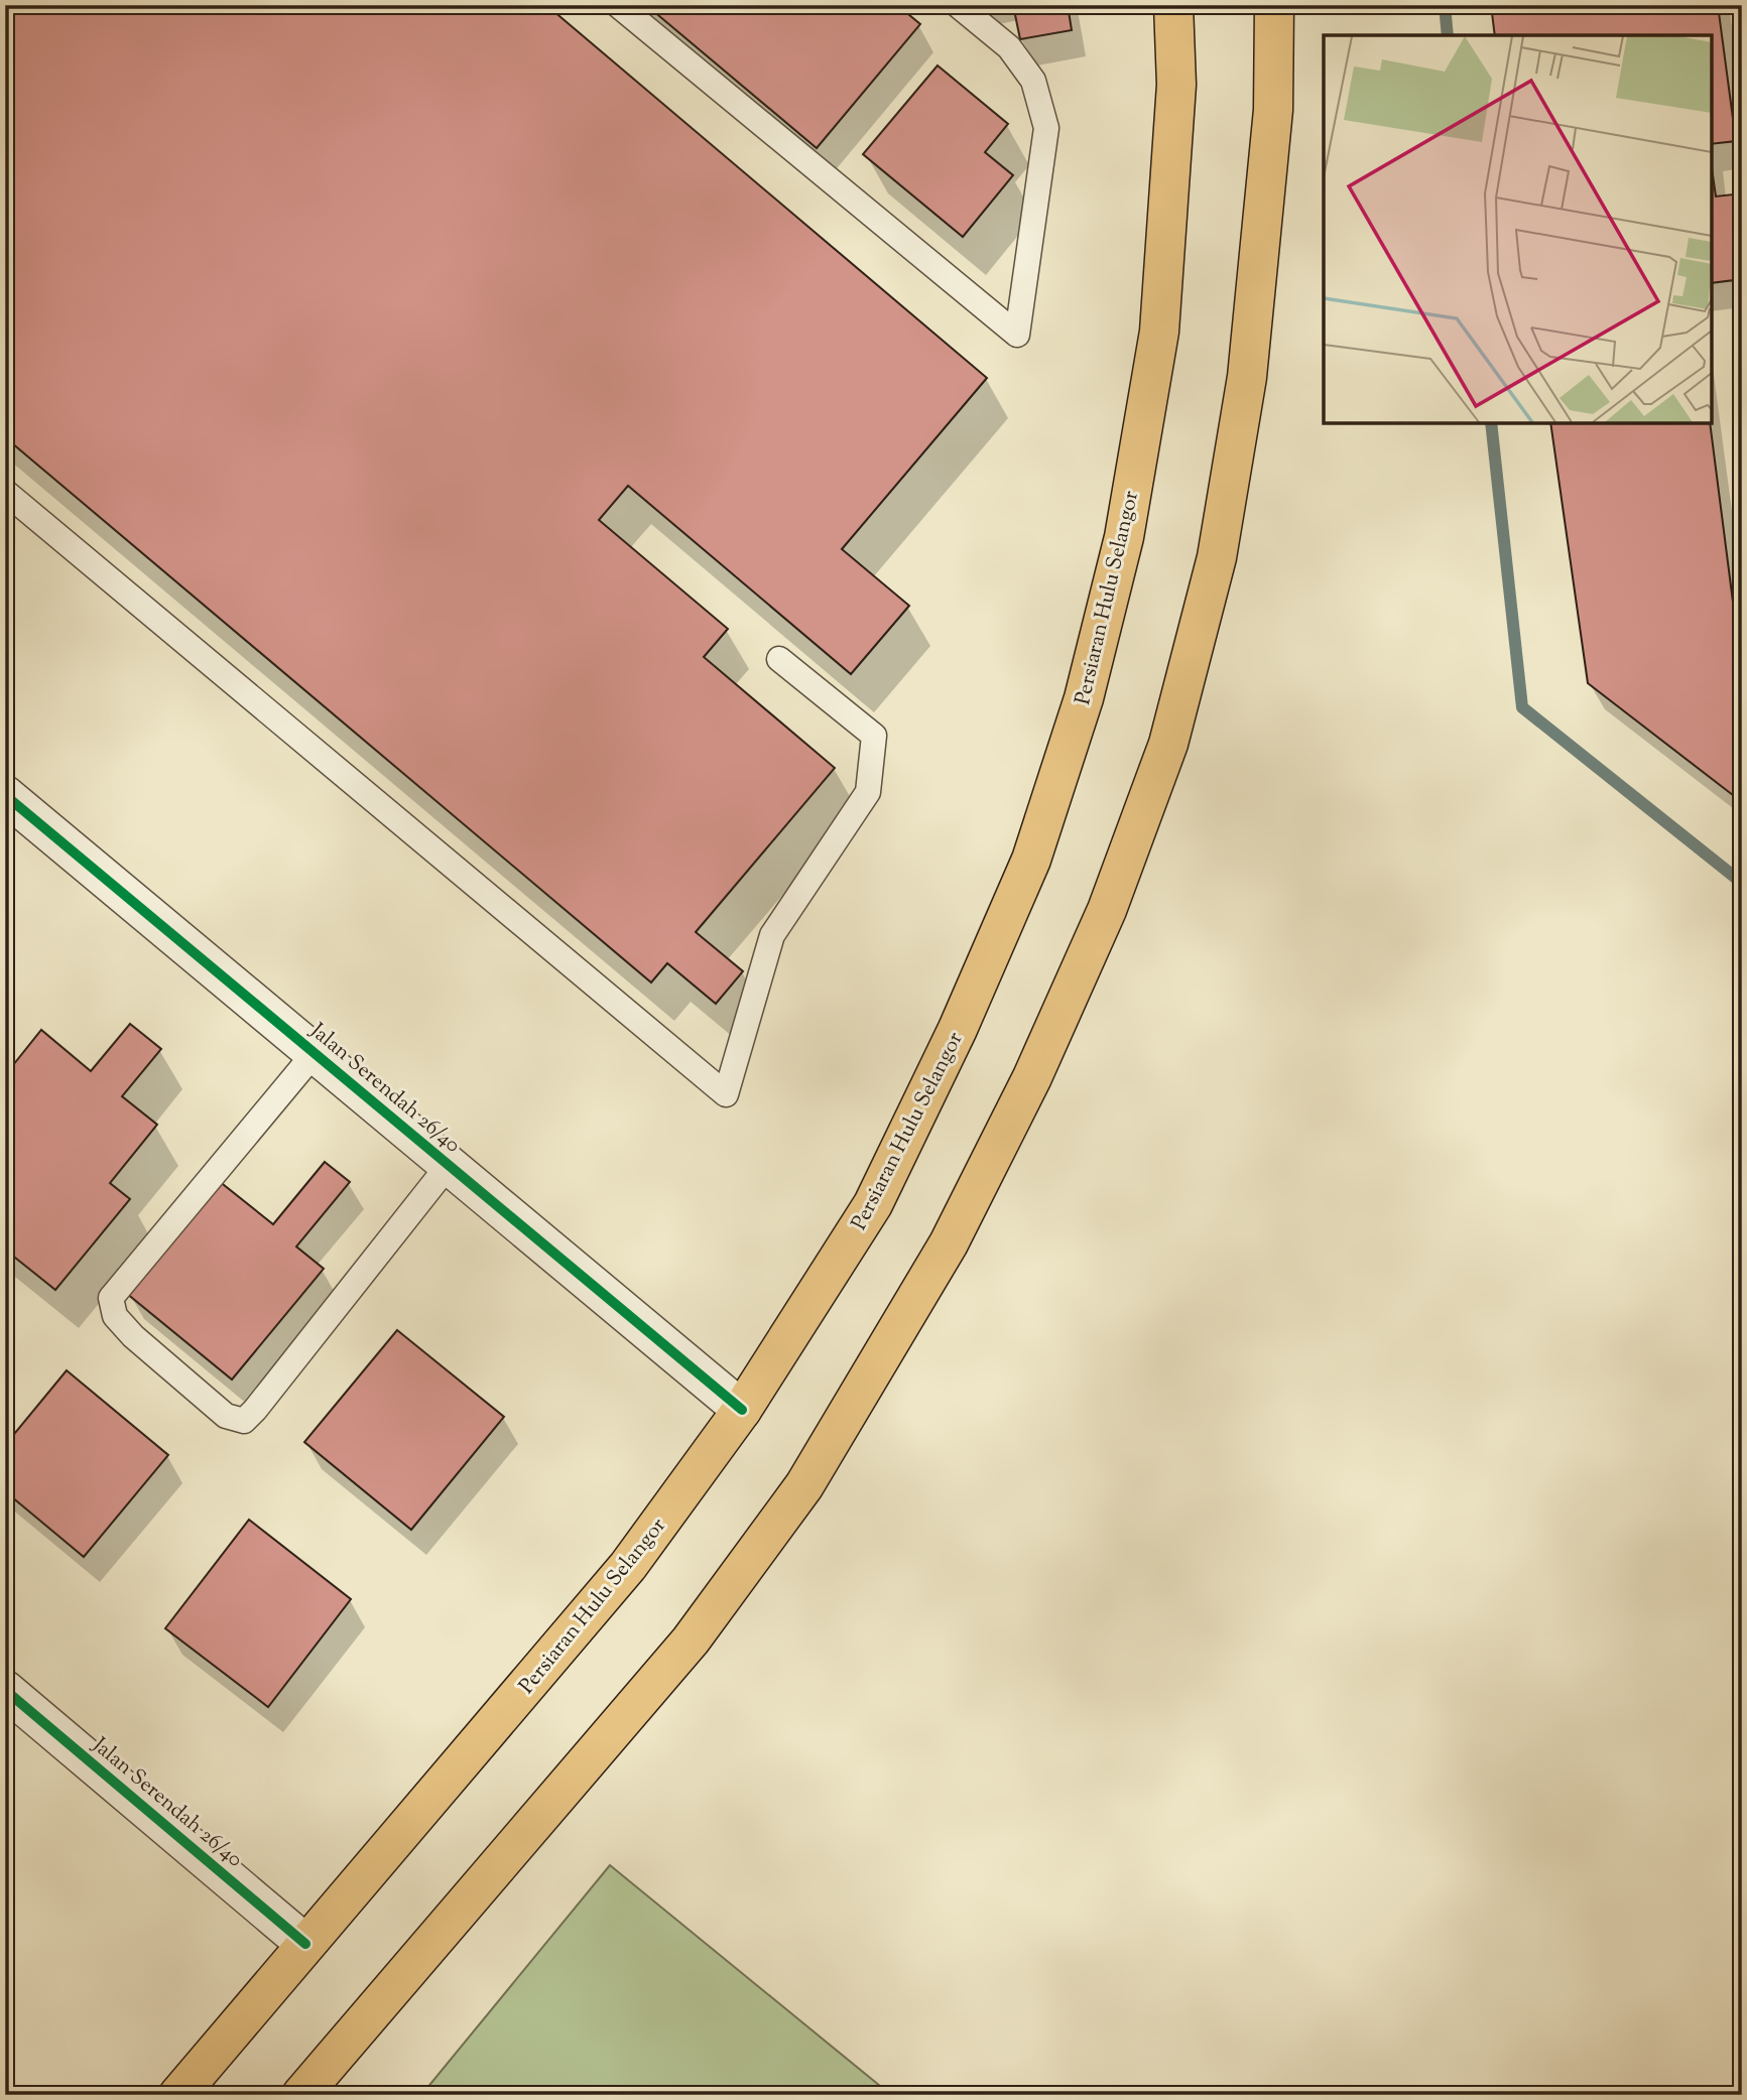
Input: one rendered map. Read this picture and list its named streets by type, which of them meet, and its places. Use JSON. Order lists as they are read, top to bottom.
{
  "streets": {
    "main road": ["Persiaran Hulu Selangor"],
    "street": ["Jalan Serendah 26/40"]
  },
  "crossings": [
    ["Persiaran Hulu Selangor", "Jalan Serendah 26/40"]
  ]
}
